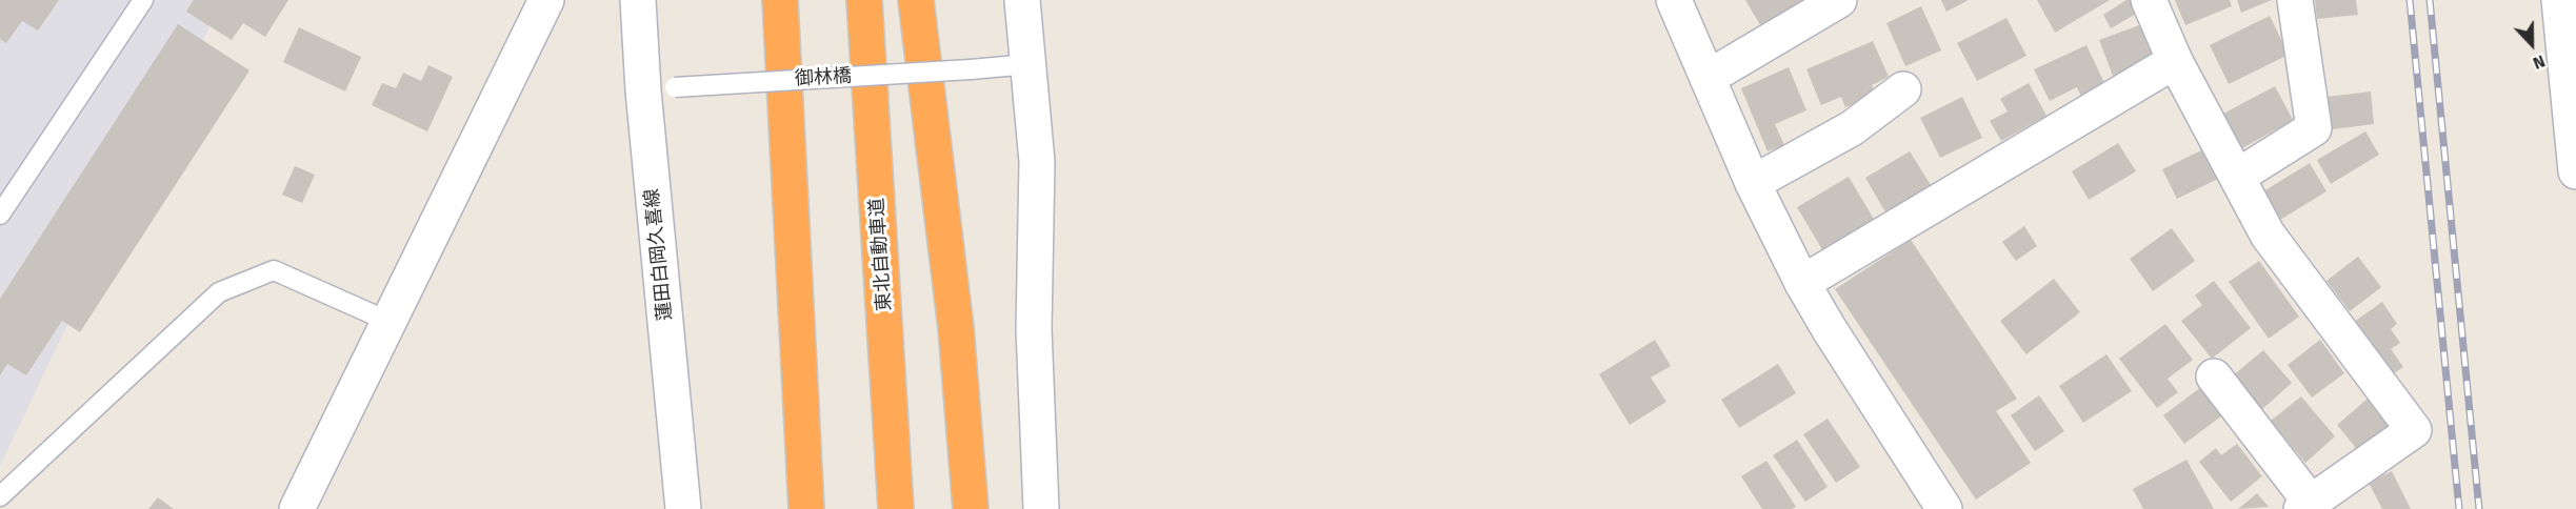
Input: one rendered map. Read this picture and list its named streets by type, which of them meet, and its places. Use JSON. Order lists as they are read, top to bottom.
{
  "streets": {
    "highway": ["東北自動車道"],
    "street": ["蓮田白岡久喜線"],
    "lane": ["御林橋"]
  },
  "crossings": [
    ["御林橋", "蓮田白岡久喜線"]
  ],
  "north": "bottom"
}
